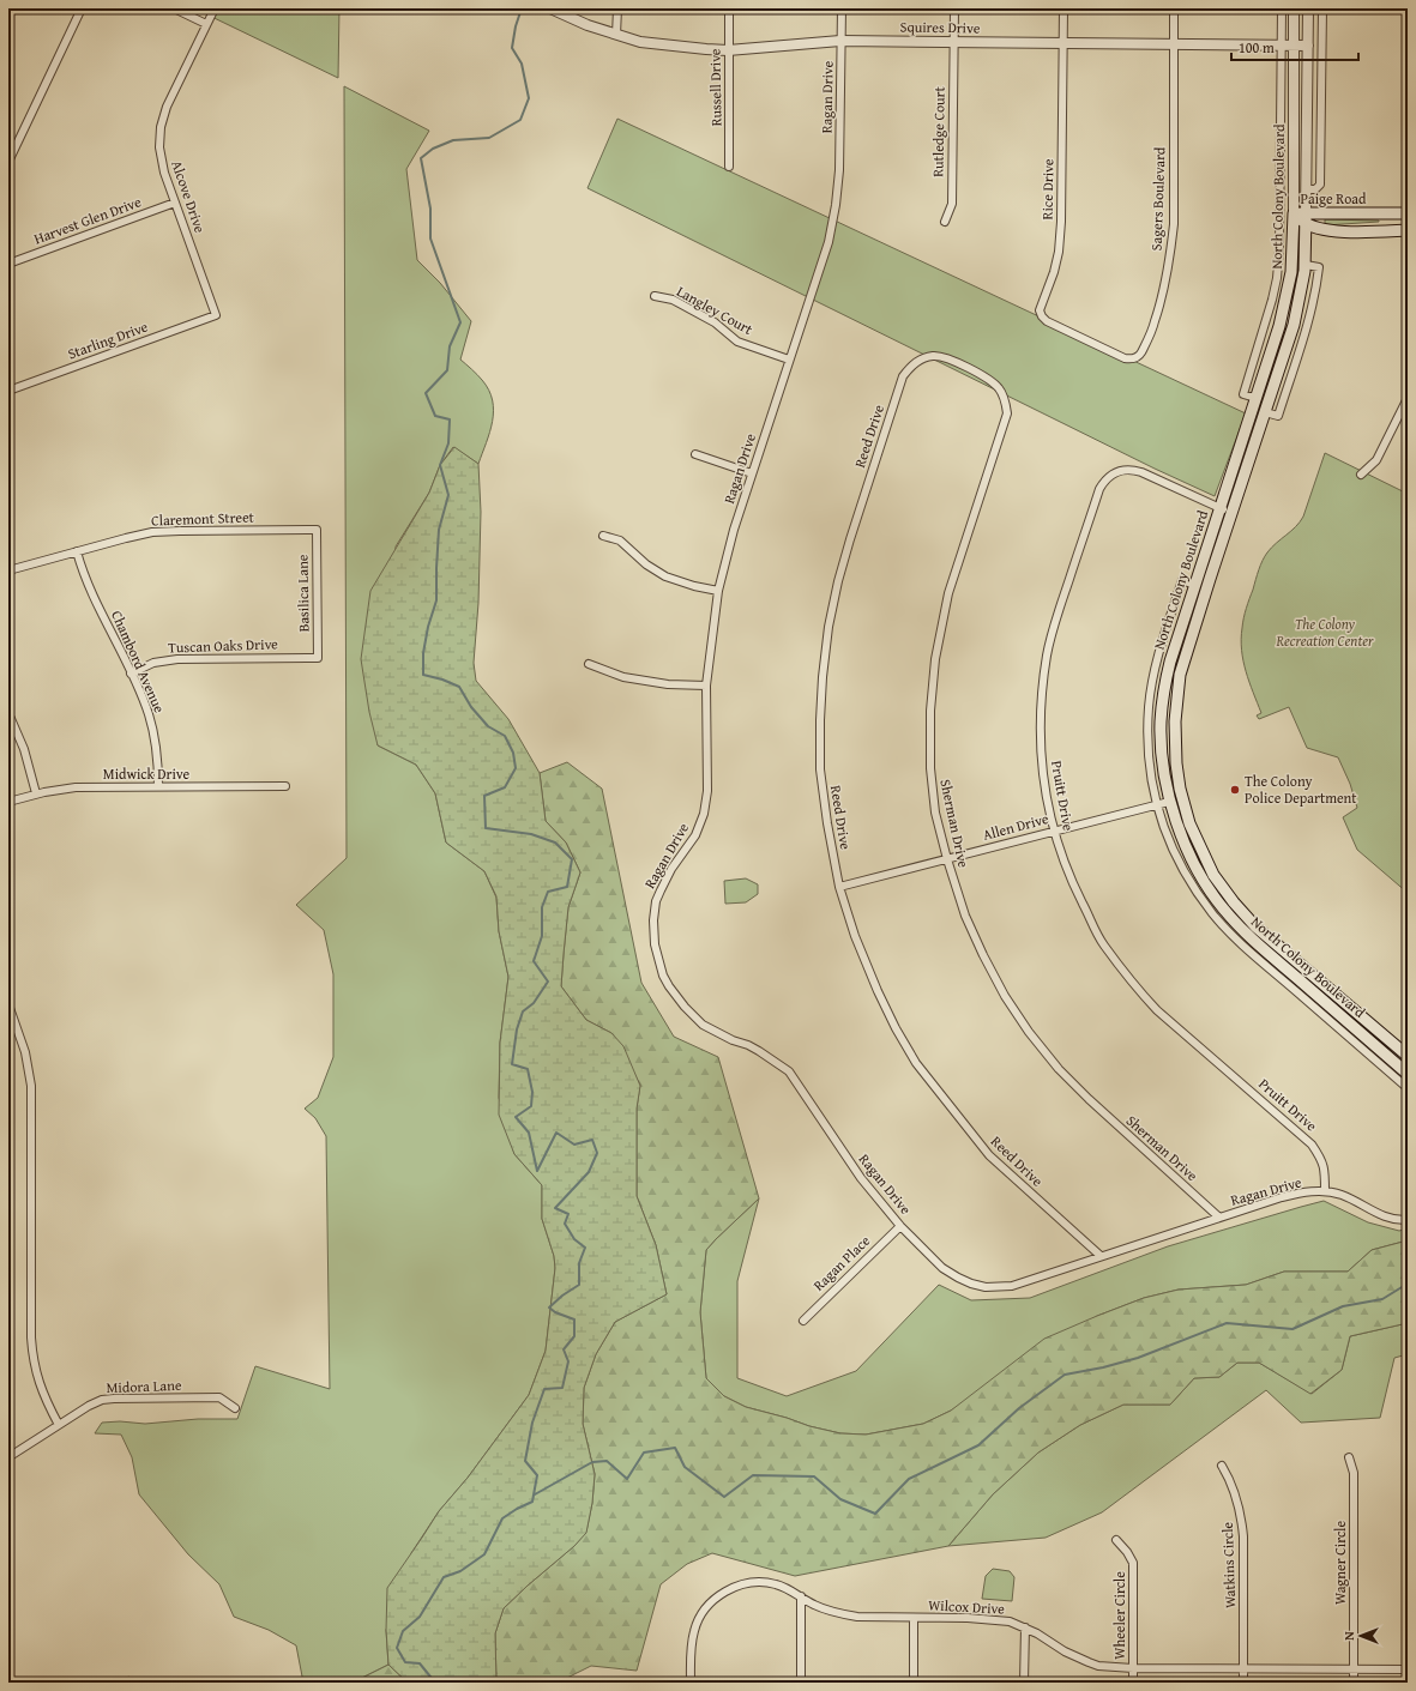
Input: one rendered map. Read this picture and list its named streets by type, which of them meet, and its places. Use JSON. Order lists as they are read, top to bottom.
{
  "streets": {
    "main road": ["North Colony Boulevard", "Paige Road"],
    "street": [
      "Squires Drive",
      "Russell Drive",
      "Ragan Drive",
      "Rutledge Court",
      "Rice Drive",
      "Alcove Drive",
      "Sagers Boulevard",
      "Harvest Glen Drive",
      "Langley Court",
      "Starling Drive",
      "Reed Drive",
      "Claremont Street",
      "Basilica Lane",
      "Tuscan Oaks Drive",
      "Chambord Avenue",
      "Midwick Drive",
      "Pruitt Drive",
      "Sherman Drive",
      "Allen Drive",
      "Ragan Place",
      "Midora Lane",
      "Wagner Circle",
      "Watkins Circle",
      "Wilcox Drive",
      "Wheeler Circle"
    ]
  },
  "crossings": [
    ["Squires Drive", "Russell Drive"],
    ["Squires Drive", "Ragan Drive"],
    ["Squires Drive", "Rutledge Court"],
    ["Squires Drive", "Rice Drive"],
    ["Squires Drive", "North Colony Boulevard"],
    ["Squires Drive", "Sagers Boulevard"],
    ["Ragan Drive", "Langley Court"],
    ["Ragan Drive", "Reed Drive"],
    ["Ragan Drive", "Pruitt Drive"],
    ["Ragan Drive", "Sherman Drive"],
    ["Ragan Drive", "Ragan Place"],
    ["Rice Drive", "Sagers Boulevard"],
    ["Alcove Drive", "Harvest Glen Drive"],
    ["Alcove Drive", "Starling Drive"],
    ["North Colony Boulevard", "Paige Road"],
    ["North Colony Boulevard", "Pruitt Drive"],
    ["North Colony Boulevard", "Allen Drive"],
    ["Reed Drive", "Sherman Drive"],
    ["Reed Drive", "Allen Drive"],
    ["Claremont Street", "Basilica Lane"],
    ["Claremont Street", "Chambord Avenue"],
    ["Basilica Lane", "Tuscan Oaks Drive"],
    ["Tuscan Oaks Drive", "Chambord Avenue"],
    ["Chambord Avenue", "Midwick Drive"],
    ["Pruitt Drive", "Allen Drive"],
    ["Sherman Drive", "Allen Drive"],
    ["Wagner Circle", "Wilcox Drive"],
    ["Watkins Circle", "Wilcox Drive"],
    ["Wilcox Drive", "Wheeler Circle"]
  ],
  "parks": ["The Colony Recreation Center"],
  "places": ["The Colony Police Department"],
  "scale_bar": "100 m",
  "north": "left"
}
